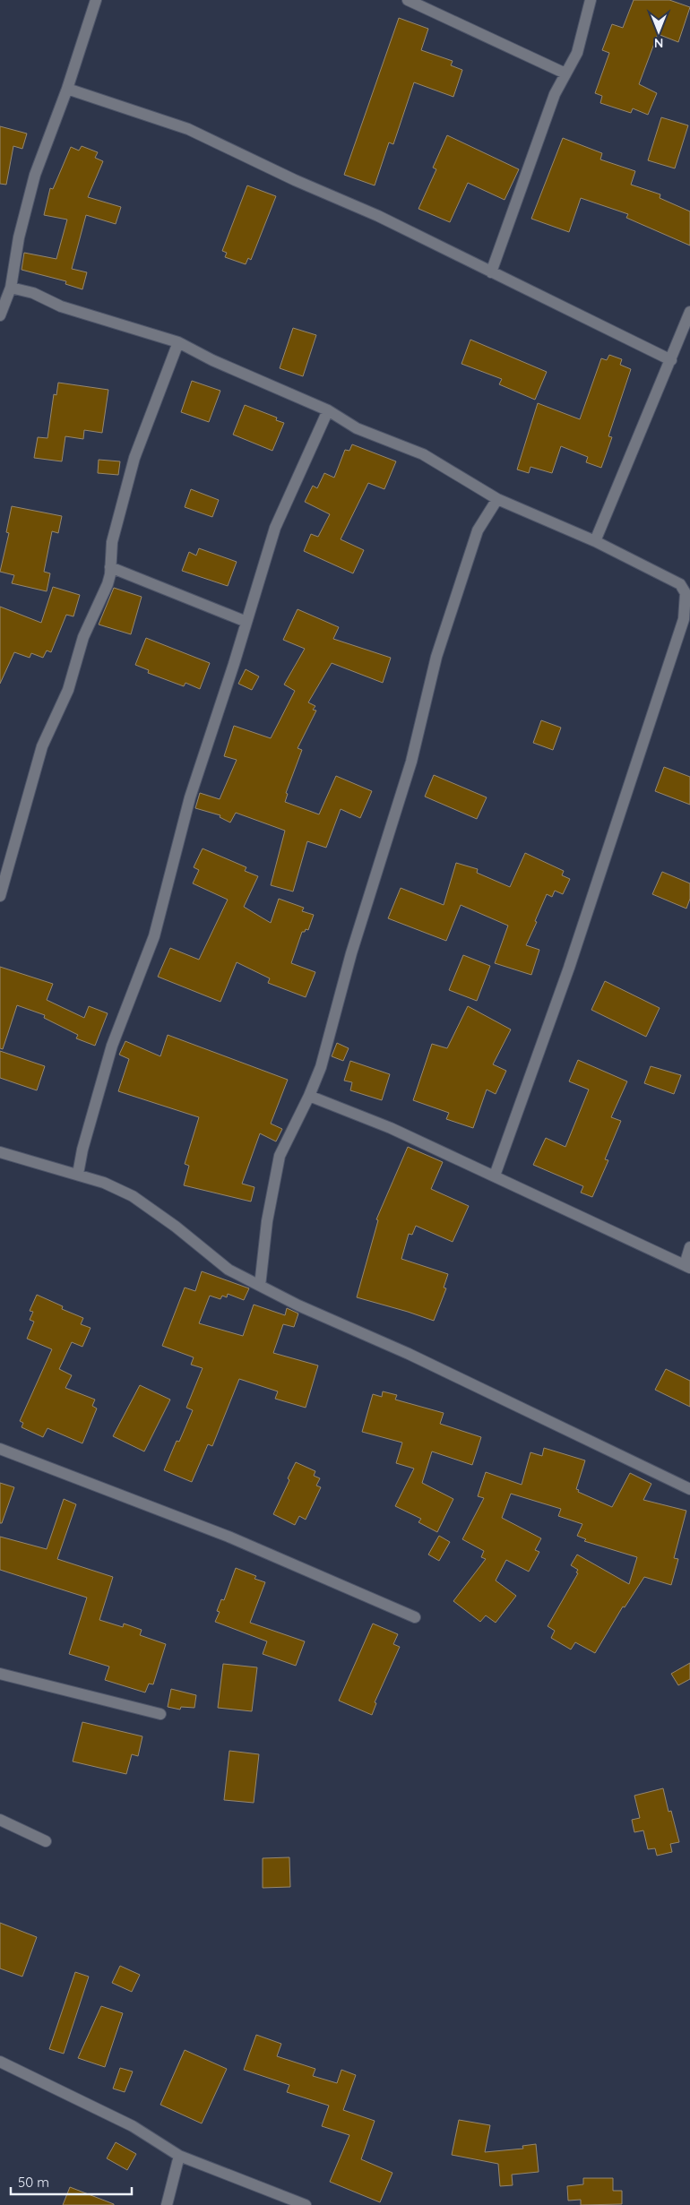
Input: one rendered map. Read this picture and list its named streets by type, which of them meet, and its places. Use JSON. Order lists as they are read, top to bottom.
{
  "scale_bar": "50 m",
  "north": "bottom"
}
